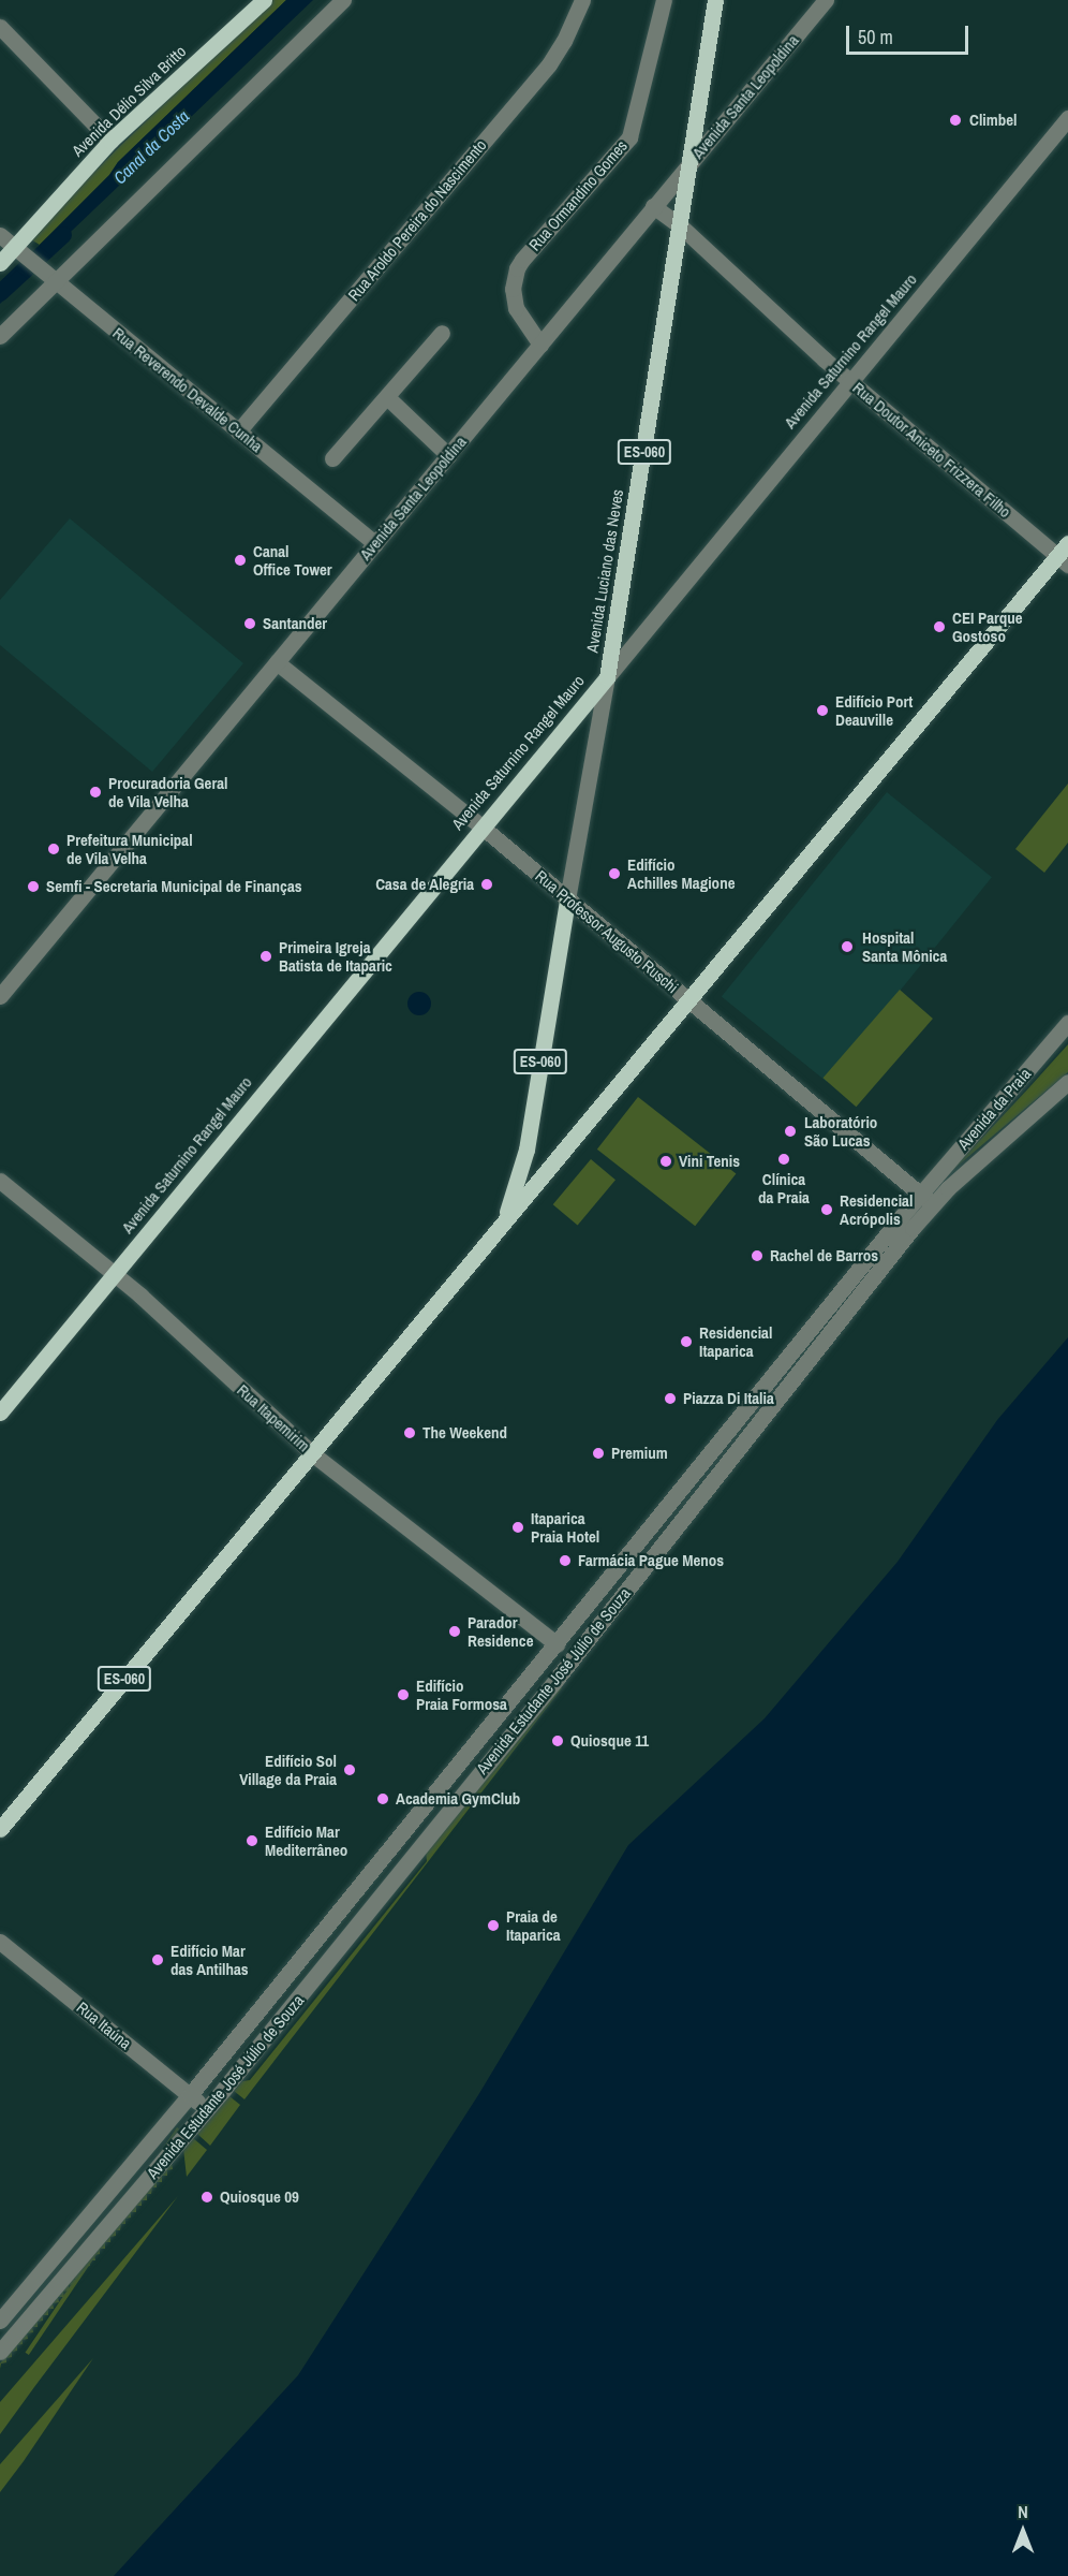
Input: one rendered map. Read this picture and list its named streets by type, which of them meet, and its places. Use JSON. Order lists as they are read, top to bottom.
{
  "streets": {
    "main road": [
      "Avenida Délio Silva Britto",
      "Avenida Saturnino Rangel Mauro",
      "ES-060",
      "Avenida Luciano das Neves"
    ],
    "street": [
      "Avenida Santa Leopoldina",
      "Rua Ormandino Gomes",
      "Rua Aroldo Pereira do Nascimento",
      "Rua Reverendo Devalde Cunha",
      "Rua Doutor Aniceto Frizzera Filho",
      "Rua Professor Augusto Ruschi",
      "Avenida da Praia",
      "Rua Itapemirim",
      "Avenida Estudante José Júlio de Souza",
      "Rua Itaúna"
    ]
  },
  "crossings": [
    ["Avenida Santa Leopoldina", "Rua Ormandino Gomes"],
    ["Avenida Santa Leopoldina", "Rua Reverendo Devalde Cunha"],
    ["Avenida Santa Leopoldina", "Rua Doutor Aniceto Frizzera Filho"],
    ["Avenida Santa Leopoldina", "Avenida Luciano das Neves"],
    ["Avenida Santa Leopoldina", "Rua Professor Augusto Ruschi"],
    ["Avenida Délio Silva Britto", "Rua Reverendo Devalde Cunha"],
    ["Rua Aroldo Pereira do Nascimento", "Rua Reverendo Devalde Cunha"],
    ["Avenida Saturnino Rangel Mauro", "Rua Doutor Aniceto Frizzera Filho"],
    ["Avenida Saturnino Rangel Mauro", "Avenida Luciano das Neves"],
    ["Avenida Saturnino Rangel Mauro", "Rua Professor Augusto Ruschi"],
    ["Avenida Saturnino Rangel Mauro", "Rua Itapemirim"],
    ["Rua Doutor Aniceto Frizzera Filho", "ES-060"],
    ["Rua Doutor Aniceto Frizzera Filho", "Avenida Luciano das Neves"],
    ["ES-060", "Avenida Luciano das Neves"],
    ["ES-060", "Rua Professor Augusto Ruschi"],
    ["ES-060", "Rua Itapemirim"],
    ["Avenida Luciano das Neves", "Rua Professor Augusto Ruschi"],
    ["Rua Professor Augusto Ruschi", "Avenida da Praia"],
    ["Rua Professor Augusto Ruschi", "Avenida Estudante José Júlio de Souza"],
    ["Avenida da Praia", "Avenida Estudante José Júlio de Souza"],
    ["Rua Itapemirim", "Avenida Estudante José Júlio de Souza"],
    ["Avenida Estudante José Júlio de Souza", "Rua Itaúna"]
  ],
  "water": ["Canal da Costa"],
  "places": [
    "Climbel",
    "Canal Office Tower",
    "Santander",
    "CEI Parque Gostoso",
    "Edifício Port Deauville",
    "Procuradoria Geral de Vila Velha",
    "Prefeitura Municipal de Vila Velha",
    "Edifício Achilles Magione",
    "Casa de Alegria",
    "Semfi - Secretaria Municipal de Finanças",
    "Hospital Santa Mônica",
    "Primeira Igreja Batista de Itaparic",
    "Laboratório São Lucas",
    "Clínica da Praia",
    "Vini Tenis",
    "Residencial Acrópolis",
    "Rachel de Barros",
    "Residencial Itaparica",
    "Piazza Di Italia",
    "The Weekend",
    "Premium",
    "Itaparica Praia Hotel",
    "Farmácia Pague Menos",
    "Parador Residence",
    "Edifício Praia Formosa",
    "Quiosque 11",
    "Edifício Sol Village da Praia",
    "Academia GymClub",
    "Edifício Mar Mediterrâneo",
    "Praia de Itaparica",
    "Edifício Mar das Antilhas",
    "Quiosque 09"
  ],
  "scale_bar": "50 m",
  "north": "top"
}
